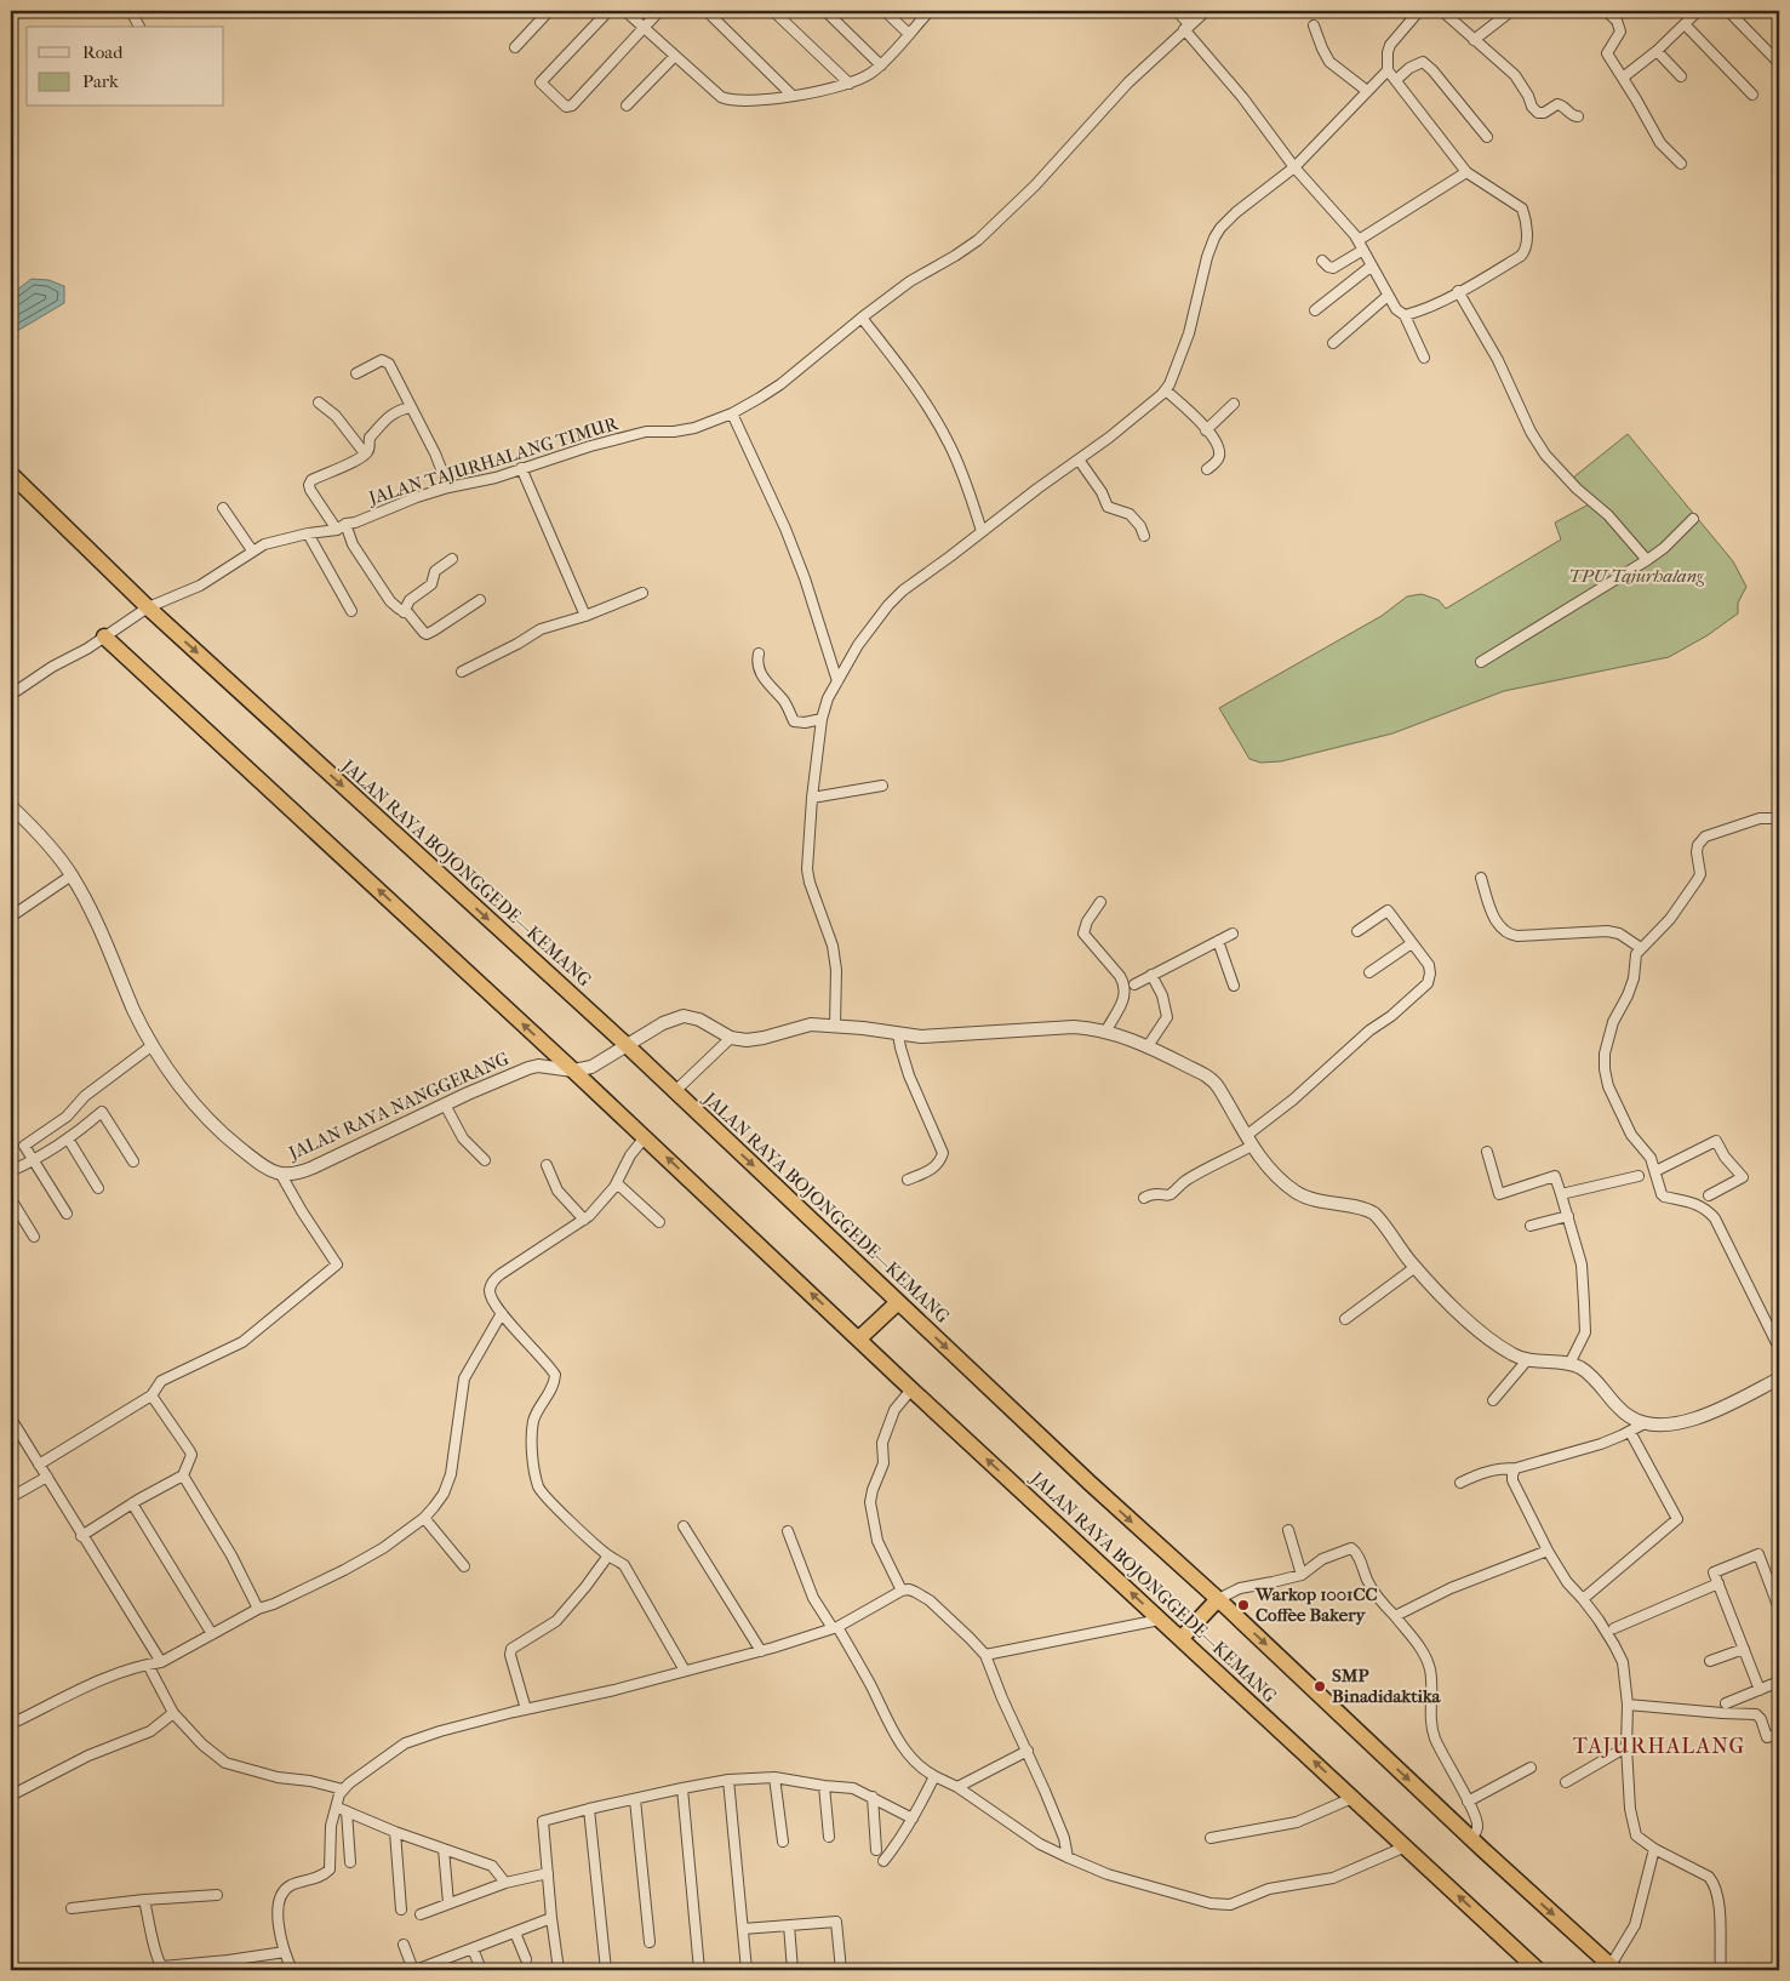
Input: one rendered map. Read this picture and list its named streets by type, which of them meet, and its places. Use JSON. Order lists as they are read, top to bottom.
{
  "streets": {
    "highway": ["JALAN RAYA BOJONGGEDE—KEMANG"],
    "street": ["JALAN TAJURHALANG TIMUR", "JALAN RAYA NANGGERANG"]
  },
  "crossings": [
    ["JALAN TAJURHALANG TIMUR", "JALAN RAYA BOJONGGEDE—KEMANG"],
    ["JALAN RAYA BOJONGGEDE—KEMANG", "JALAN RAYA NANGGERANG"]
  ],
  "districts": ["TAJURHALANG"],
  "parks": ["TPU Tajurhalang"],
  "places": ["Warkop 1001CC Coffee Bakery", "SMP Binadidaktika"],
  "legend": ["Road", "Park"]
}
